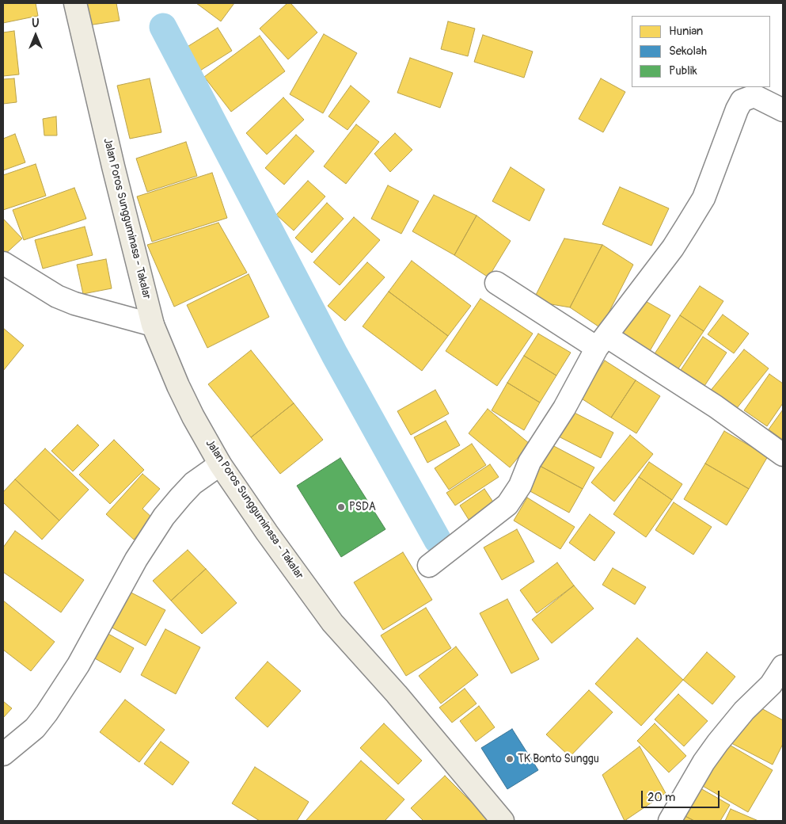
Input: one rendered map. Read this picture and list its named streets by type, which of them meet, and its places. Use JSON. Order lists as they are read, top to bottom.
{
  "streets": {
    "highway": ["Jalan Poros Sungguminasa - Takalar"]
  },
  "places": ["PSDA", "TK Bonto Sunggu"],
  "legend": ["Hunian", "Sekolah", "Publik"],
  "scale_bar": "20 m",
  "north": "top"
}
